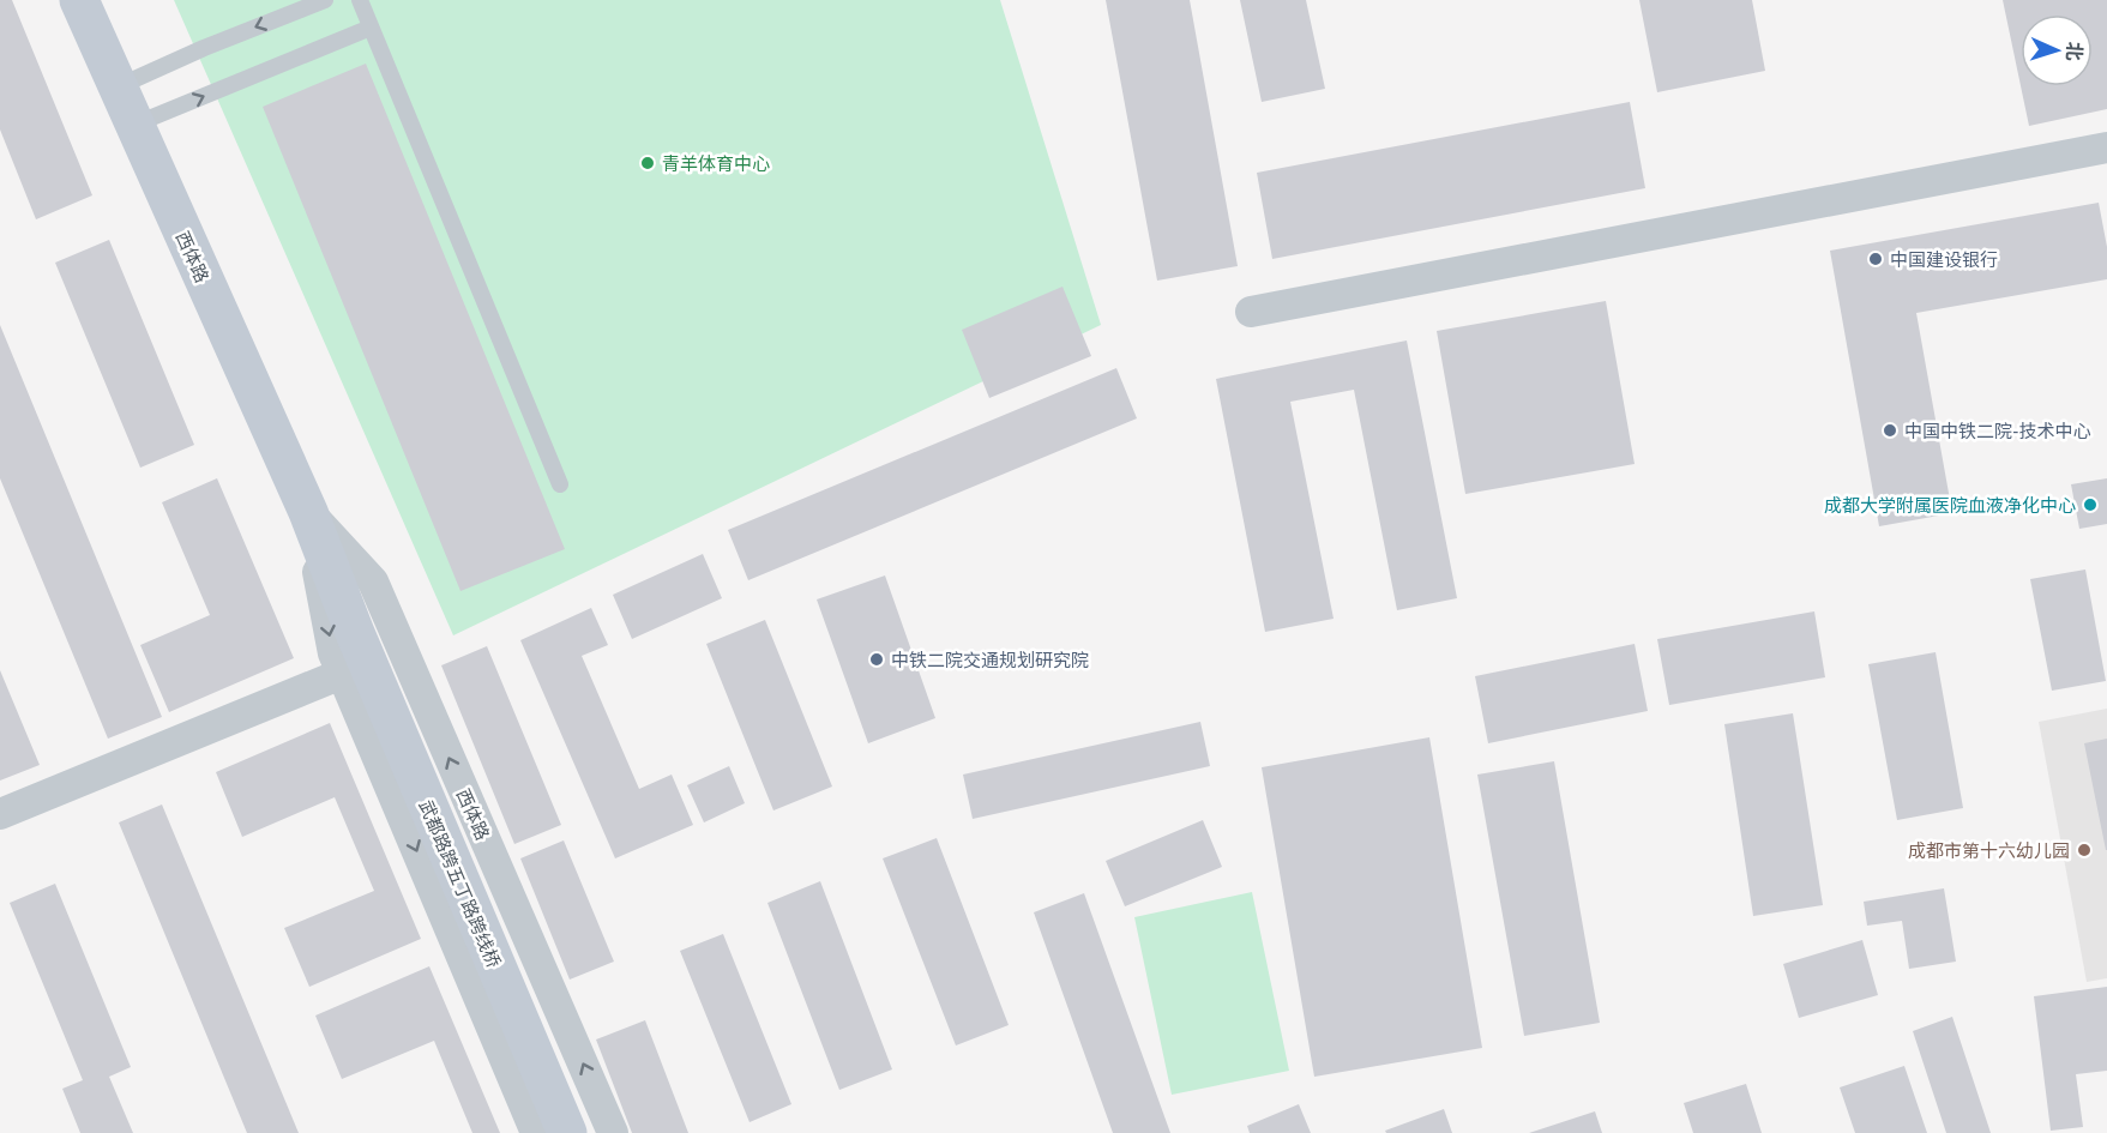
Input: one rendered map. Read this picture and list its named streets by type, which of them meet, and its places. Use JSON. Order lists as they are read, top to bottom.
{
  "streets": {
    "street": ["西体路", "武都路跨五丁路跨线桥"]
  },
  "crossings": [
    ["西体路", "武都路跨五丁路跨线桥"]
  ],
  "places": [
    "青羊体育中心",
    "中国建设银行",
    "中国中铁二院-技术中心",
    "成都大学附属医院血液净化中心",
    "中铁二院交通规划研究院",
    "成都市第十六幼儿园"
  ],
  "north": "right"
}
